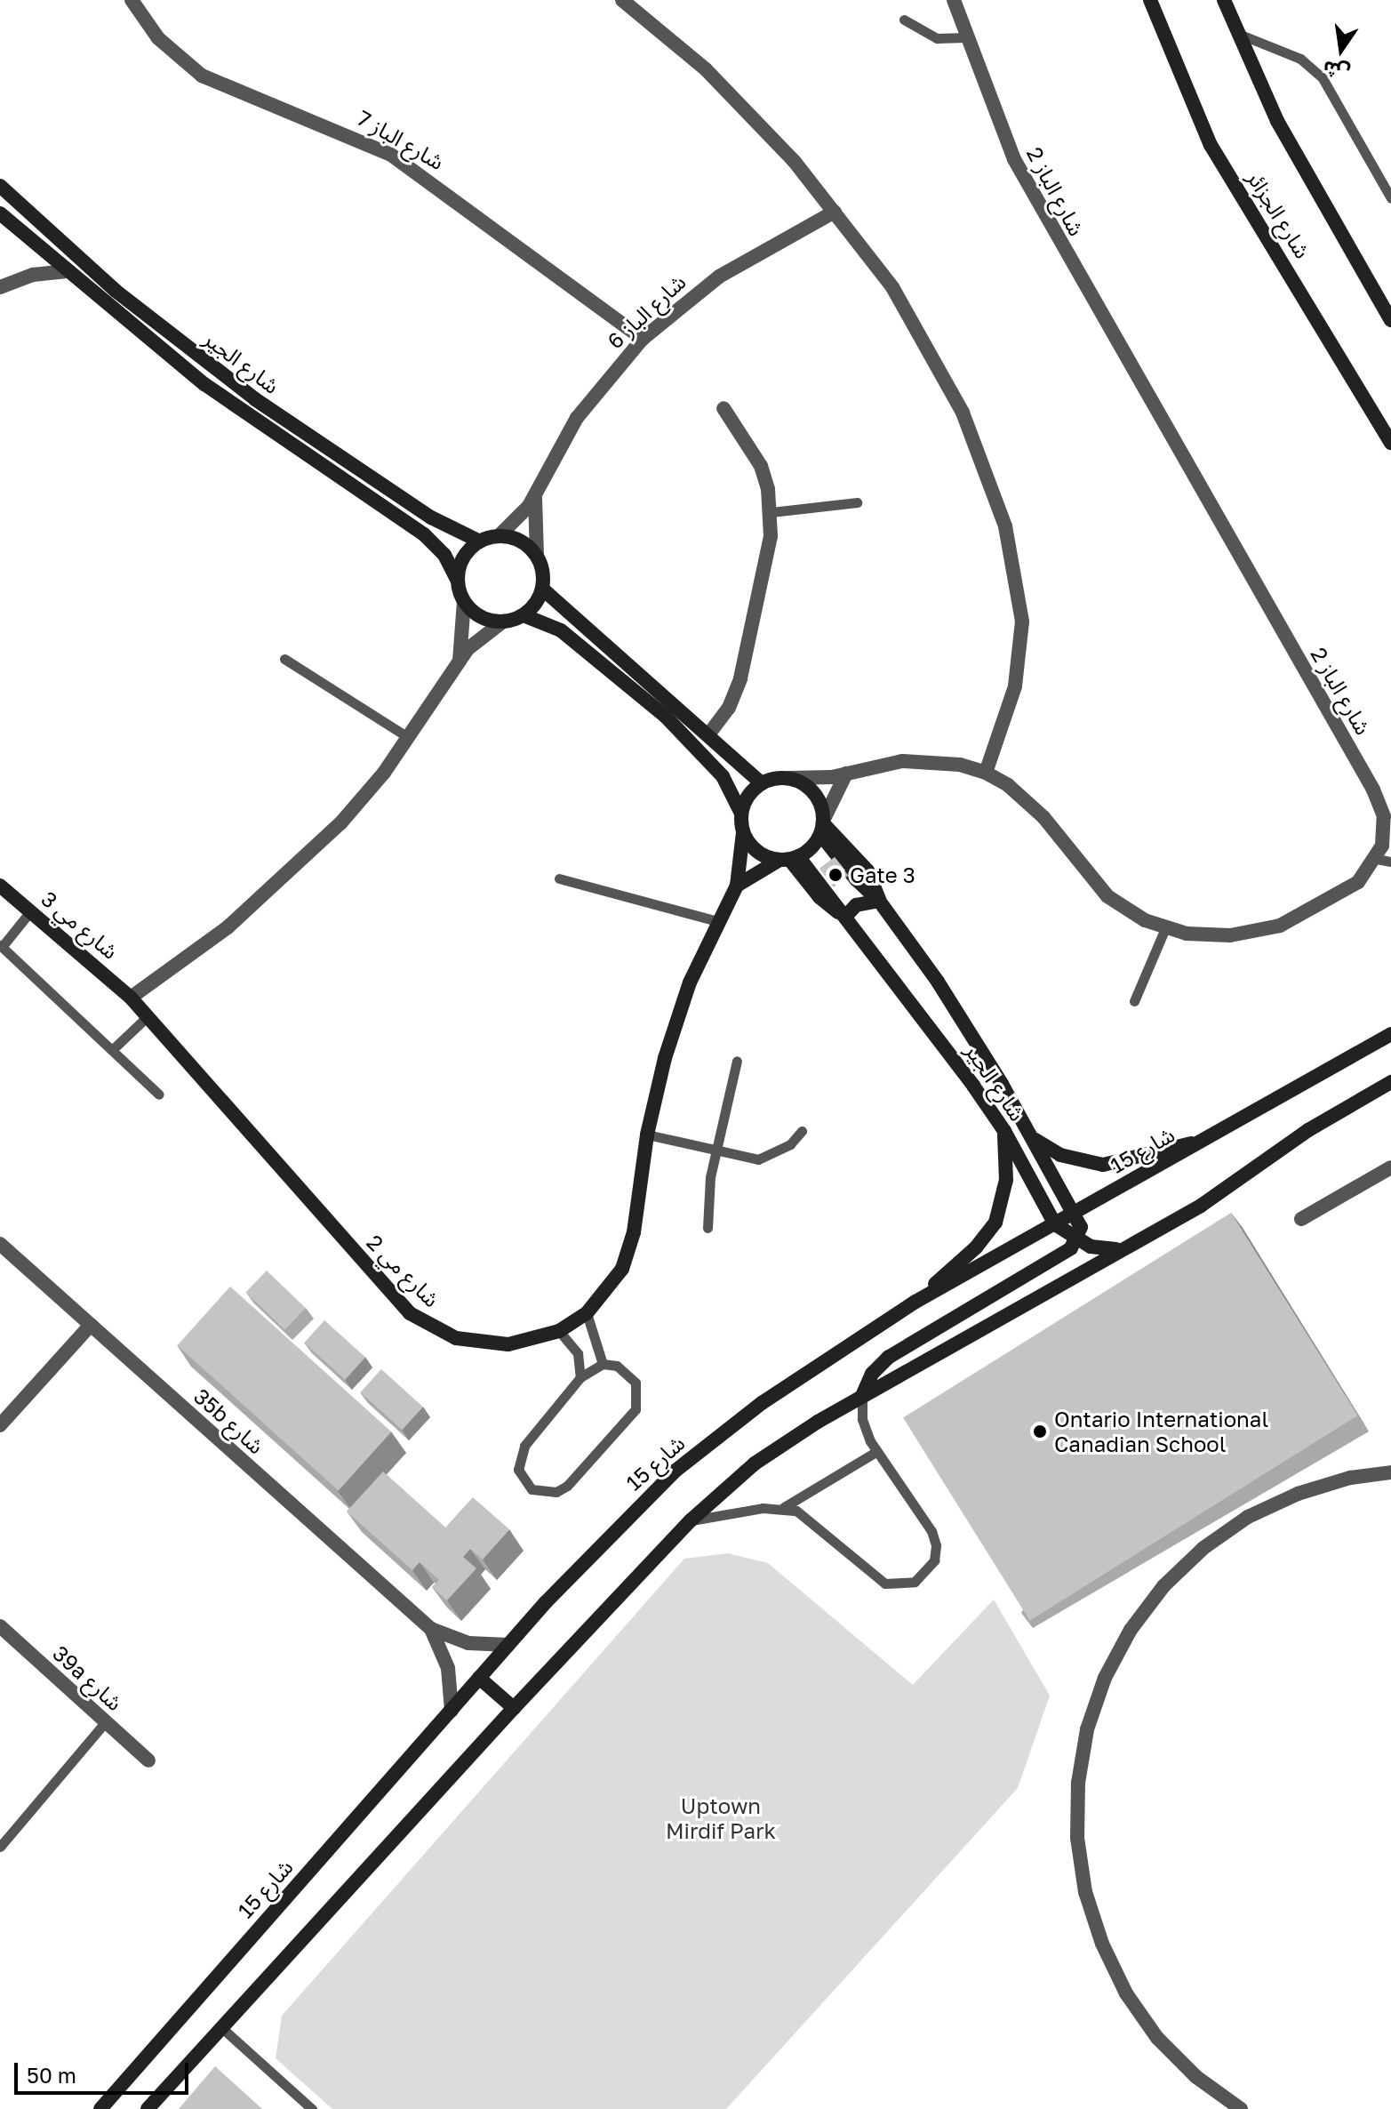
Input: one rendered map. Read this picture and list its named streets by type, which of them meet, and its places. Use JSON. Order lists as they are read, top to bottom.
{
  "streets": {
    "street": [
      "شارع الباز 7",
      "شارع الباز 2",
      "شارع الجزائر",
      "شارع الباز 6",
      "شارع الجير",
      "شارع مي 3",
      "شارع 15",
      "شارع مي 2",
      "35b شارع",
      "39a شارع"
    ]
  },
  "crossings": [
    ["شارع الباز 7", "شارع الباز 6"],
    ["شارع الباز 2", "شارع الجير"],
    ["شارع الباز 2", "شارع مي 2"],
    ["شارع الباز 6", "شارع الجير"],
    ["شارع الجير", "شارع 15"],
    ["شارع الجير", "شارع مي 2"],
    ["شارع مي 3", "شارع مي 2"],
    ["شارع 15", "35b شارع"]
  ],
  "parks": ["Uptown Mirdif Park"],
  "places": ["Gate 3", "Ontario International Canadian School"],
  "scale_bar": "50 m",
  "north": "bottom"
}
